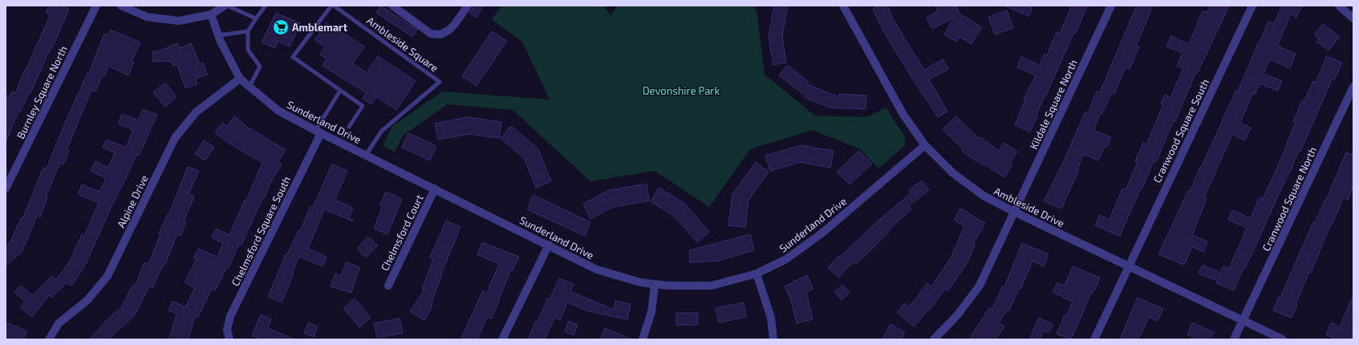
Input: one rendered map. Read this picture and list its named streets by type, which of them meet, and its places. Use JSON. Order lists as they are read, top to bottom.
{
  "streets": {
    "street": [
      "Burnley Square North",
      "Kildale Square North",
      "Sunderland Drive",
      "Cranwood Square South",
      "Cranwood Square North",
      "Alpine Drive",
      "Ambleside Drive",
      "Chelmsford Square South",
      "Chelmsford Court"
    ],
    "lane": ["Ambleside Square"]
  },
  "crossings": [
    ["Ambleside Square", "Sunderland Drive"],
    ["Kildale Square North", "Ambleside Drive"],
    ["Sunderland Drive", "Alpine Drive"],
    ["Sunderland Drive", "Ambleside Drive"],
    ["Sunderland Drive", "Chelmsford Square South"],
    ["Sunderland Drive", "Chelmsford Court"],
    ["Cranwood Square South", "Ambleside Drive"],
    ["Cranwood Square North", "Ambleside Drive"]
  ],
  "parks": ["Devonshire Park"],
  "places": {
    "supermarket": ["Amblemart"]
  }
}
